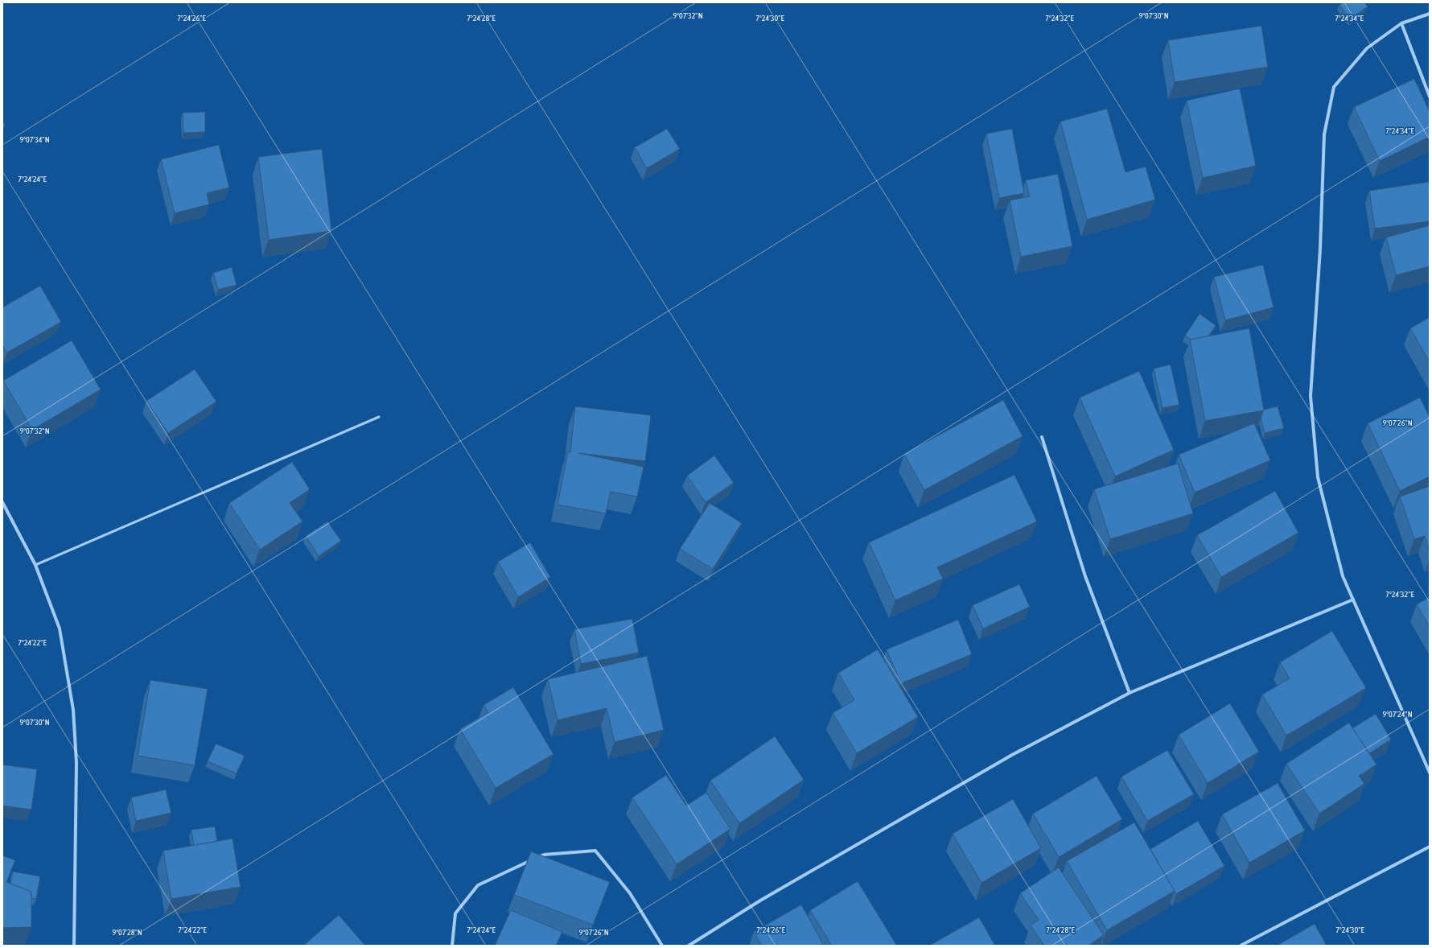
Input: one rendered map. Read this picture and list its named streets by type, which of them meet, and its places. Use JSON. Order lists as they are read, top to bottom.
{
  "coordinates": [
    "9°07'32\"N",
    "9°07'30\"N",
    "7°24'26\"E",
    "7°24'28\"E",
    "7°24'30\"E",
    "7°24'32\"E",
    "7°24'34\"E",
    "9°07'34\"N",
    "7°24'24\"E",
    "9°07'26\"N",
    "7°24'22\"E",
    "9°07'24\"N",
    "9°07'28\"N"
  ]
}
